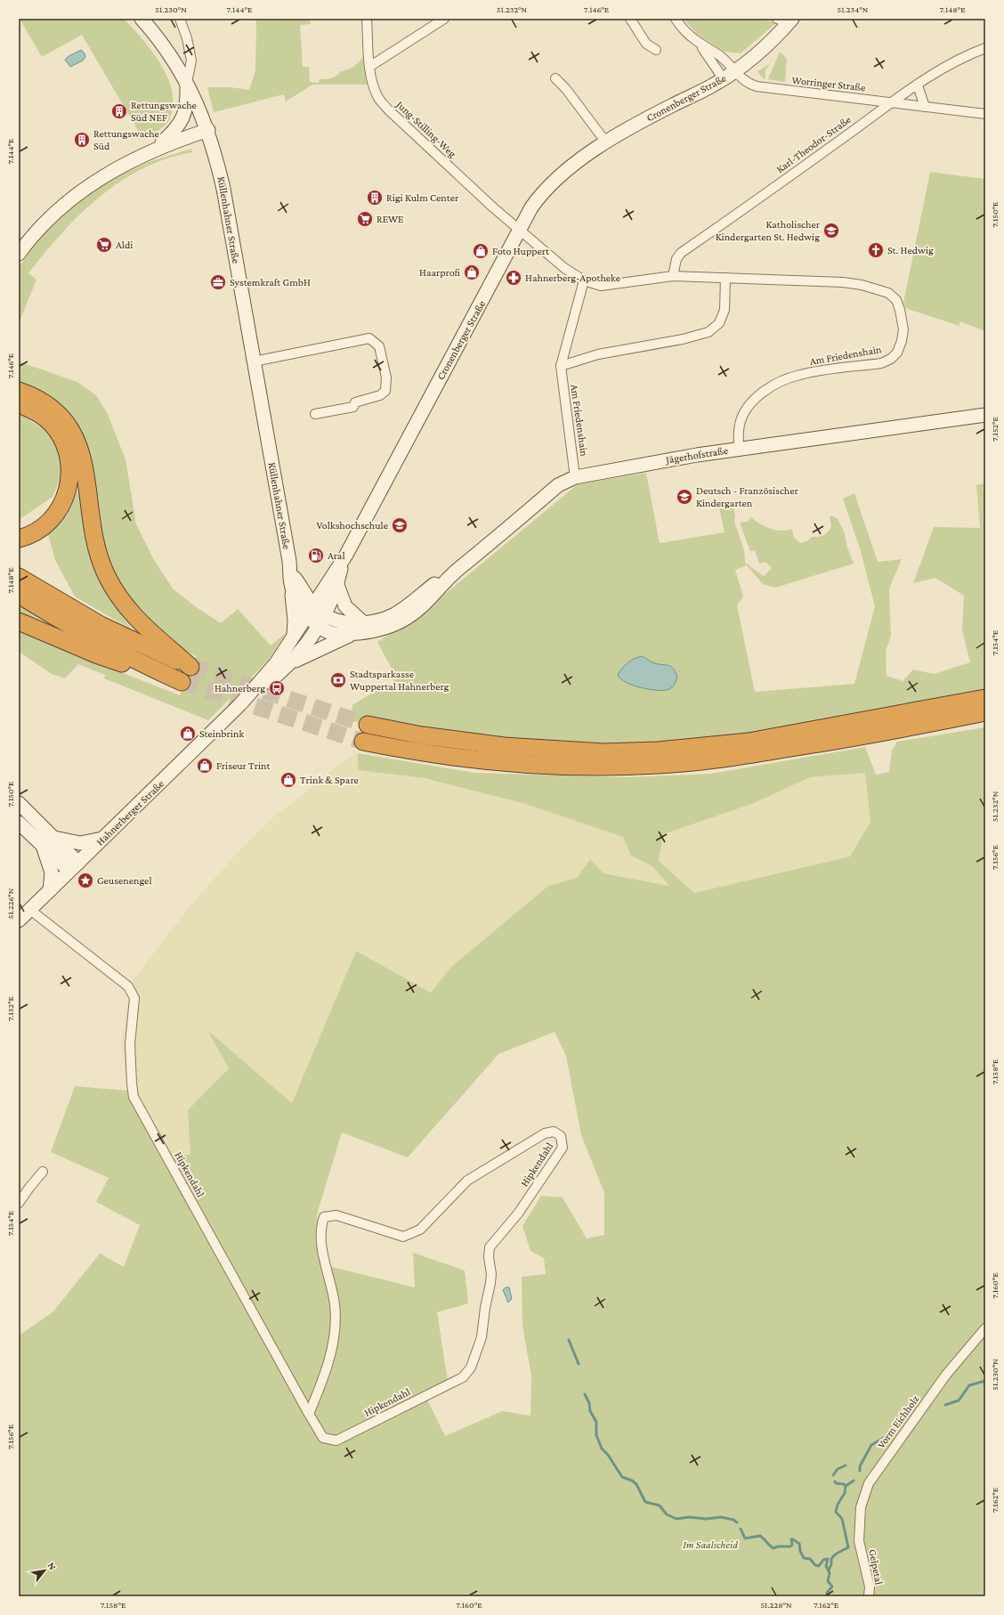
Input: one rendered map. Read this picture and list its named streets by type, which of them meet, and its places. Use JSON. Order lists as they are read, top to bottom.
{
  "streets": {
    "main road": [
      "Cronenberger Straße",
      "Küllenhahner Straße",
      "Jägerhofstraße",
      "Hahnerberger Straße"
    ],
    "street": [
      "Worringer Straße",
      "Jung-Stilling-Weg",
      "Karl-Theodor-Straße",
      "Am Friedenshain",
      "Hipkendahl",
      "Vorm Eichholz",
      "Gelpetal"
    ]
  },
  "crossings": [
    ["Worringer Straße", "Cronenberger Straße"],
    ["Worringer Straße", "Karl-Theodor-Straße"],
    ["Cronenberger Straße", "Jung-Stilling-Weg"],
    ["Cronenberger Straße", "Am Friedenshain"],
    ["Cronenberger Straße", "Jägerhofstraße"],
    ["Cronenberger Straße", "Hahnerberger Straße"],
    ["Jung-Stilling-Weg", "Am Friedenshain"],
    ["Karl-Theodor-Straße", "Am Friedenshain"],
    ["Am Friedenshain", "Jägerhofstraße"],
    ["Hahnerberger Straße", "Hipkendahl"],
    ["Vorm Eichholz", "Gelpetal"]
  ],
  "parks": ["Im Saalscheid"],
  "places": {
    "building": ["Rettungswache Süd NEF", "Rettungswache Süd", "Rigi Kulm Center"],
    "supermarket": ["REWE", "Aldi"],
    "school or university": ["Katholischer Kindergarten St. Hedwig", "Deutsch - Französischer Kindergarten", "Volkshochschule"],
    "church": ["St. Hedwig"],
    "shop": [
      "Foto Huppert",
      "Haarprofi",
      "Steinbrink",
      "Friseur Trint",
      "Trink & Spare"
    ],
    "pharmacy": ["Hahnerberg-Apotheke"],
    "office": ["Systemkraft GmbH"],
    "fuel station": ["Aral"],
    "bank": ["Stadtsparkasse Wuppertal Hahnerberg"],
    "bus stop": ["Hahnerberg"],
    "place": ["Geusenengel"]
  },
  "north": "top right",
  "coordinates": [
    "51.230°N",
    "7.144°E",
    "51.232°N",
    "7.146°E",
    "51.234°N",
    "7.148°E",
    "7.150°E",
    "7.152°E",
    "7.154°E",
    "7.156°E",
    "51.226°N",
    "7.158°E",
    "7.160°E",
    "7.162°E",
    "51.228°N"
  ]
}
